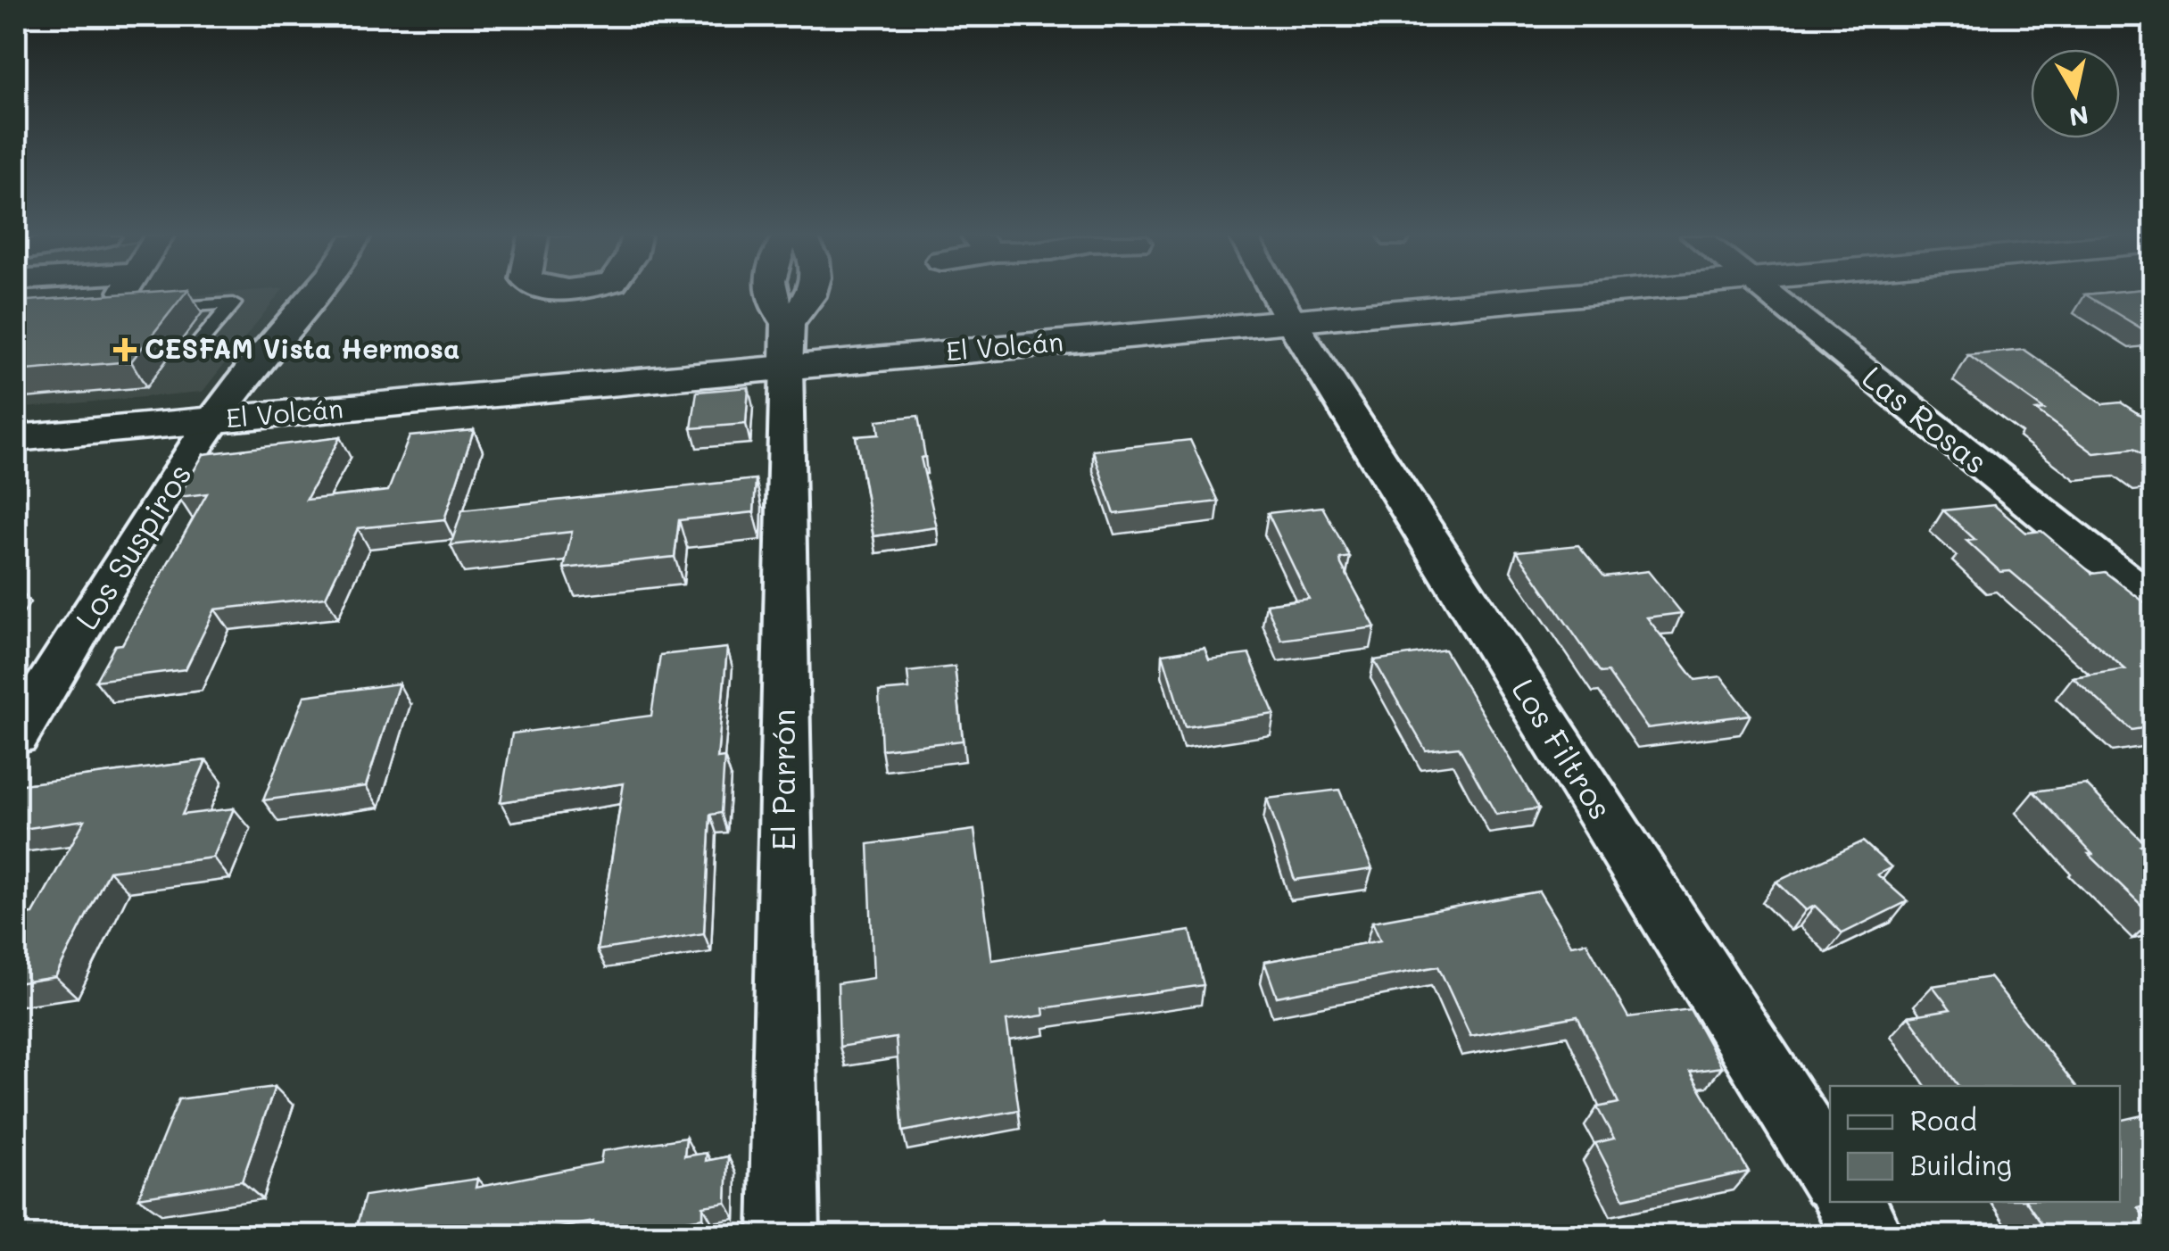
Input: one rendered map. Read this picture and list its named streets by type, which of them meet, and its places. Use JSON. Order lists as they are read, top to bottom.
{
  "streets": {
    "street": [
      "El Volcán",
      "Las Rosas",
      "Los Suspiros",
      "Los Filtros",
      "El Parrón"
    ]
  },
  "crossings": [
    ["El Volcán", "Los Suspiros"],
    ["El Volcán", "Los Filtros"],
    ["El Volcán", "El Parrón"]
  ],
  "places": {
    "health": ["CESFAM Vista Hermosa"]
  },
  "legend": ["Road", "Building"],
  "north": "bottom"
}
